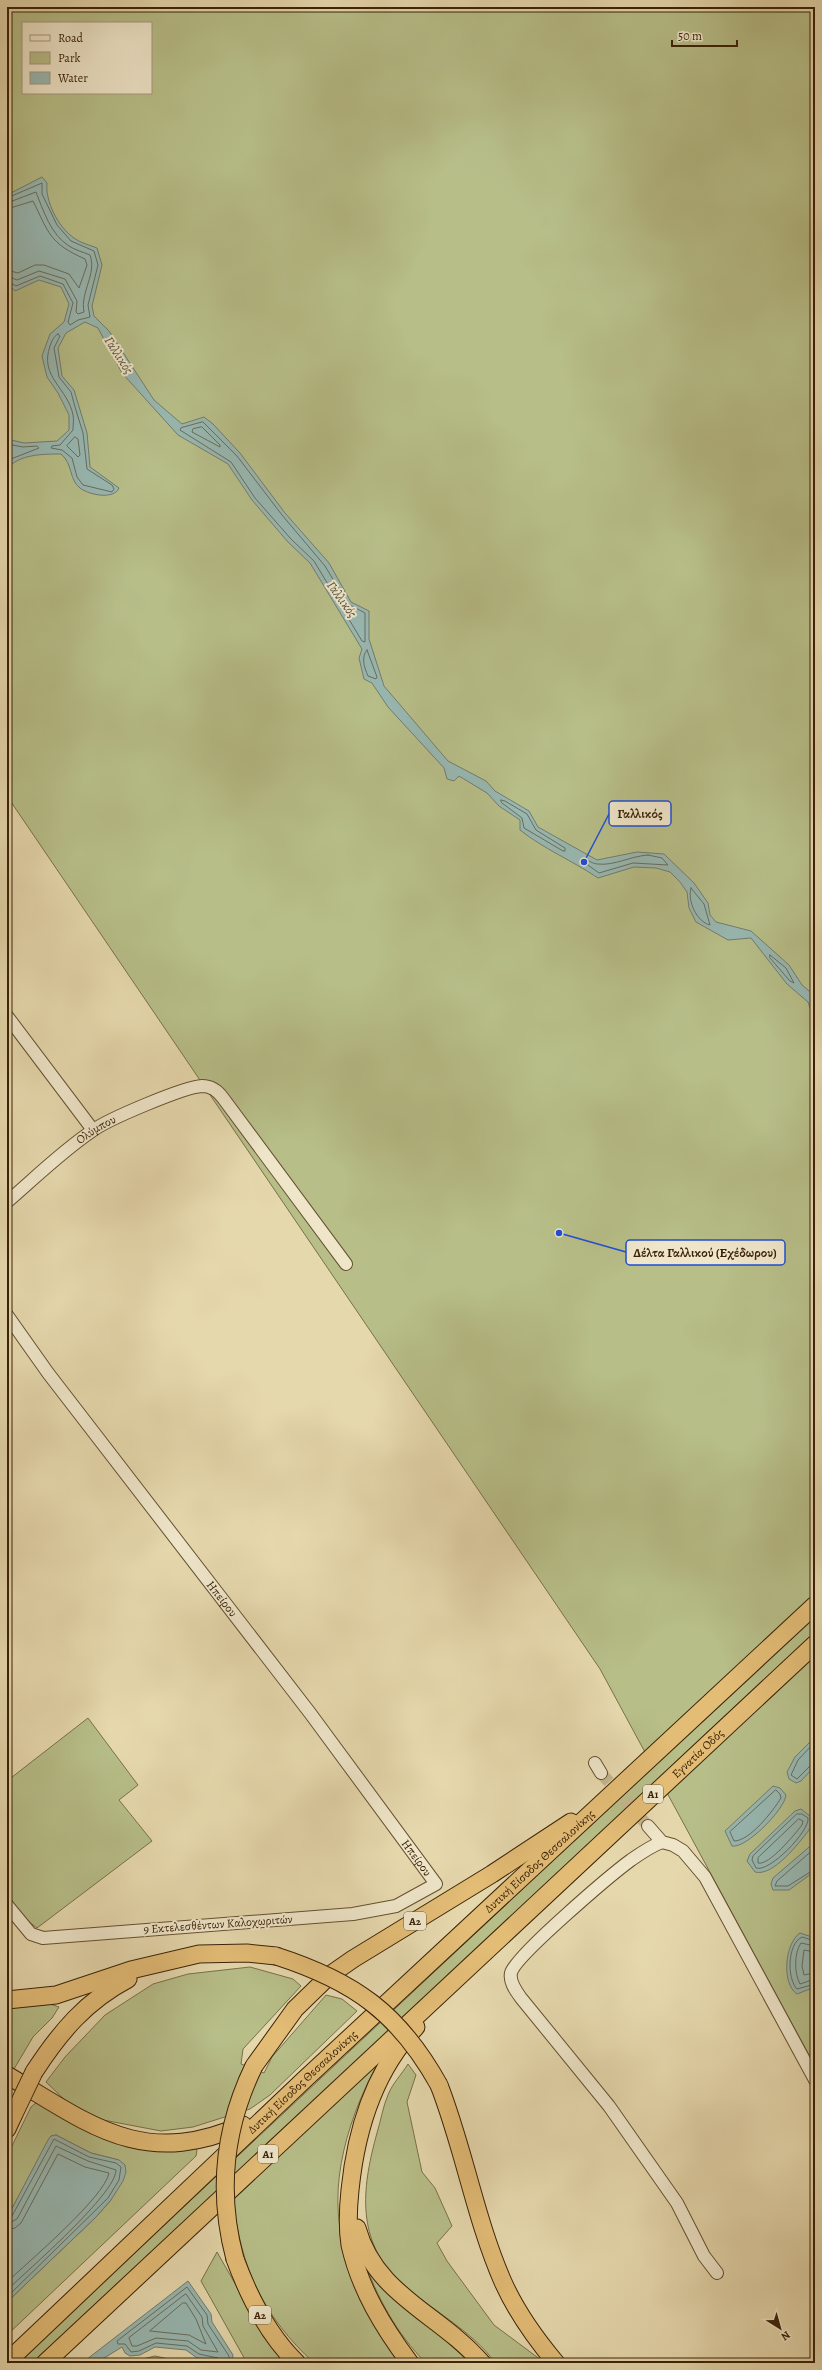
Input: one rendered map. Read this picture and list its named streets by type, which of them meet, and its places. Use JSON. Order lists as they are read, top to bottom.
{
  "streets": {
    "highway": [
      "Εγνατία Οδός",
      "Α1",
      "Δυτική Είσοδος Θεσσαλονίκης",
      "Α2"
    ],
    "street": ["Ολύμπου", "Ηπείρου", "9 Εκτελεσθέντων Καλοχωριτών"]
  },
  "crossings": [
    ["Ηπείρου", "9 Εκτελεσθέντων Καλοχωριτών"],
    ["Εγνατία Οδός", "Α1"],
    ["Α1", "Δυτική Είσοδος Θεσσαλονίκης"],
    ["Α1", "Α2"],
    ["Δυτική Είσοδος Θεσσαλονίκης", "Α2"]
  ],
  "water": ["Γαλλικός"],
  "places": ["Γαλλικός", "Δέλτα Γαλλικού (Εχέδωρου)"],
  "legend": ["Road", "Park", "Water"],
  "scale_bar": "50 m",
  "north": "bottom right"
}
